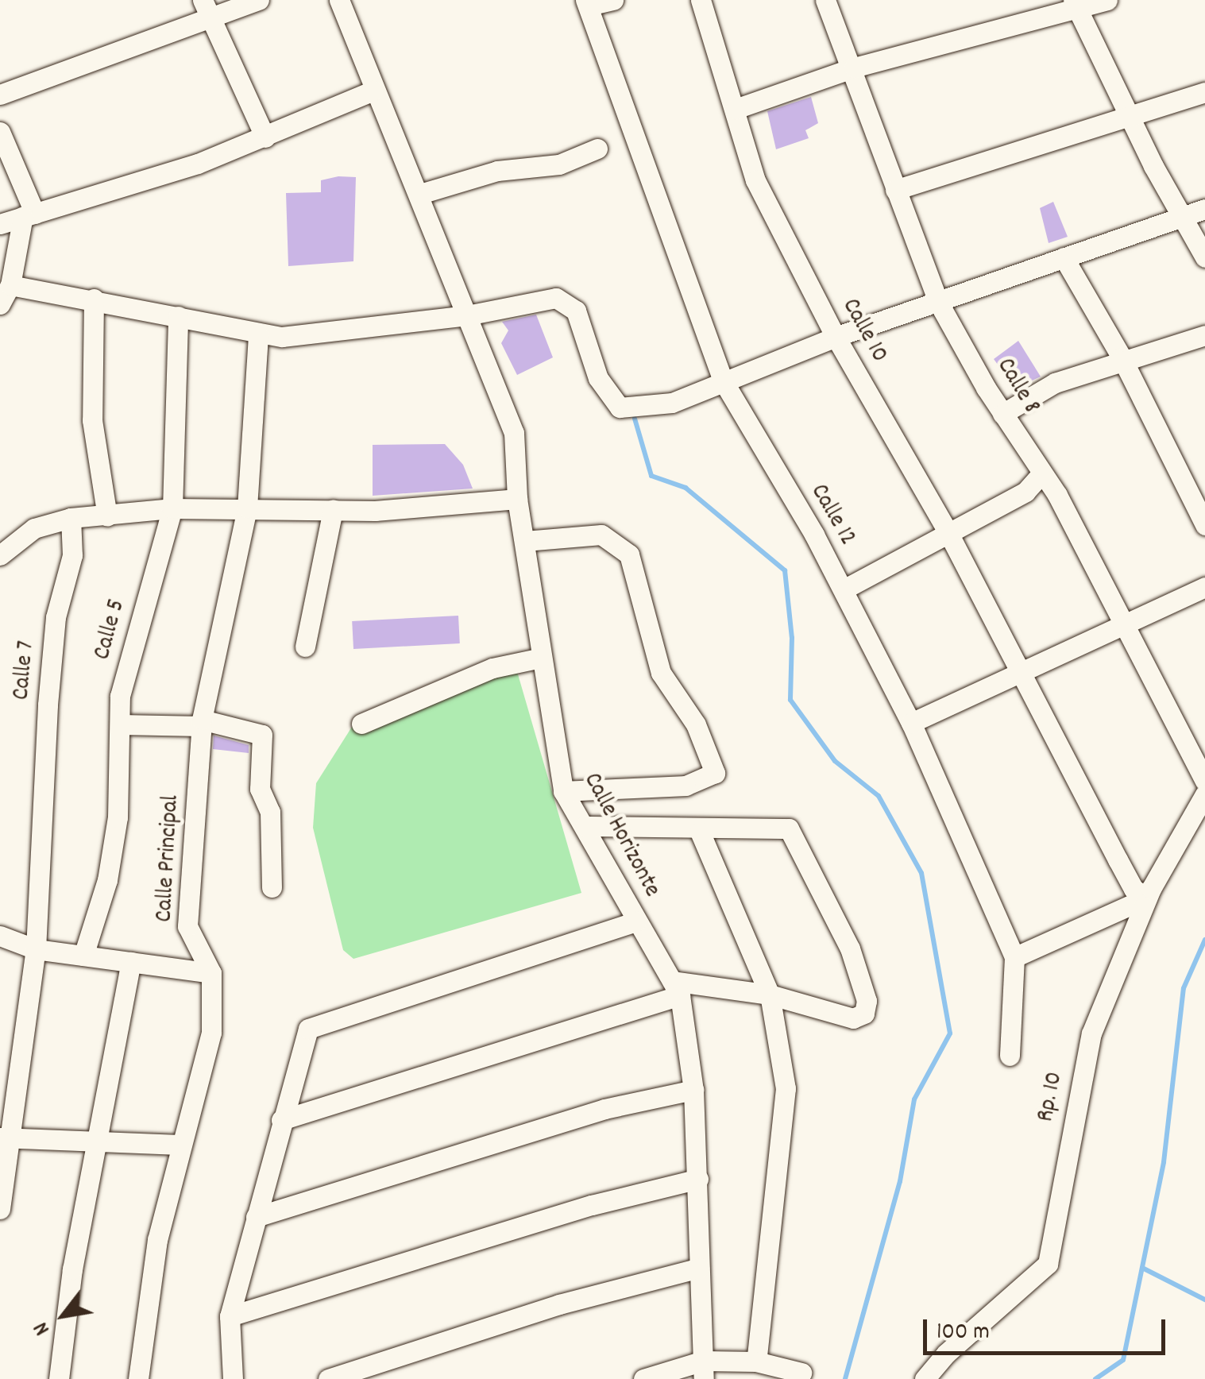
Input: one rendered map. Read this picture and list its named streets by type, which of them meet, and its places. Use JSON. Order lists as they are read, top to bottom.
{
  "streets": {
    "street": [
      "Calle 10",
      "Calle 8",
      "Calle 12",
      "Calle 5",
      "Calle 7",
      "Calle Horizonte",
      "Calle Principal",
      "Rp. 10"
    ]
  },
  "crossings": [
    ["Calle 10", "Rp. 10"]
  ],
  "scale_bar": "100 m",
  "north": "bottom left"
}
